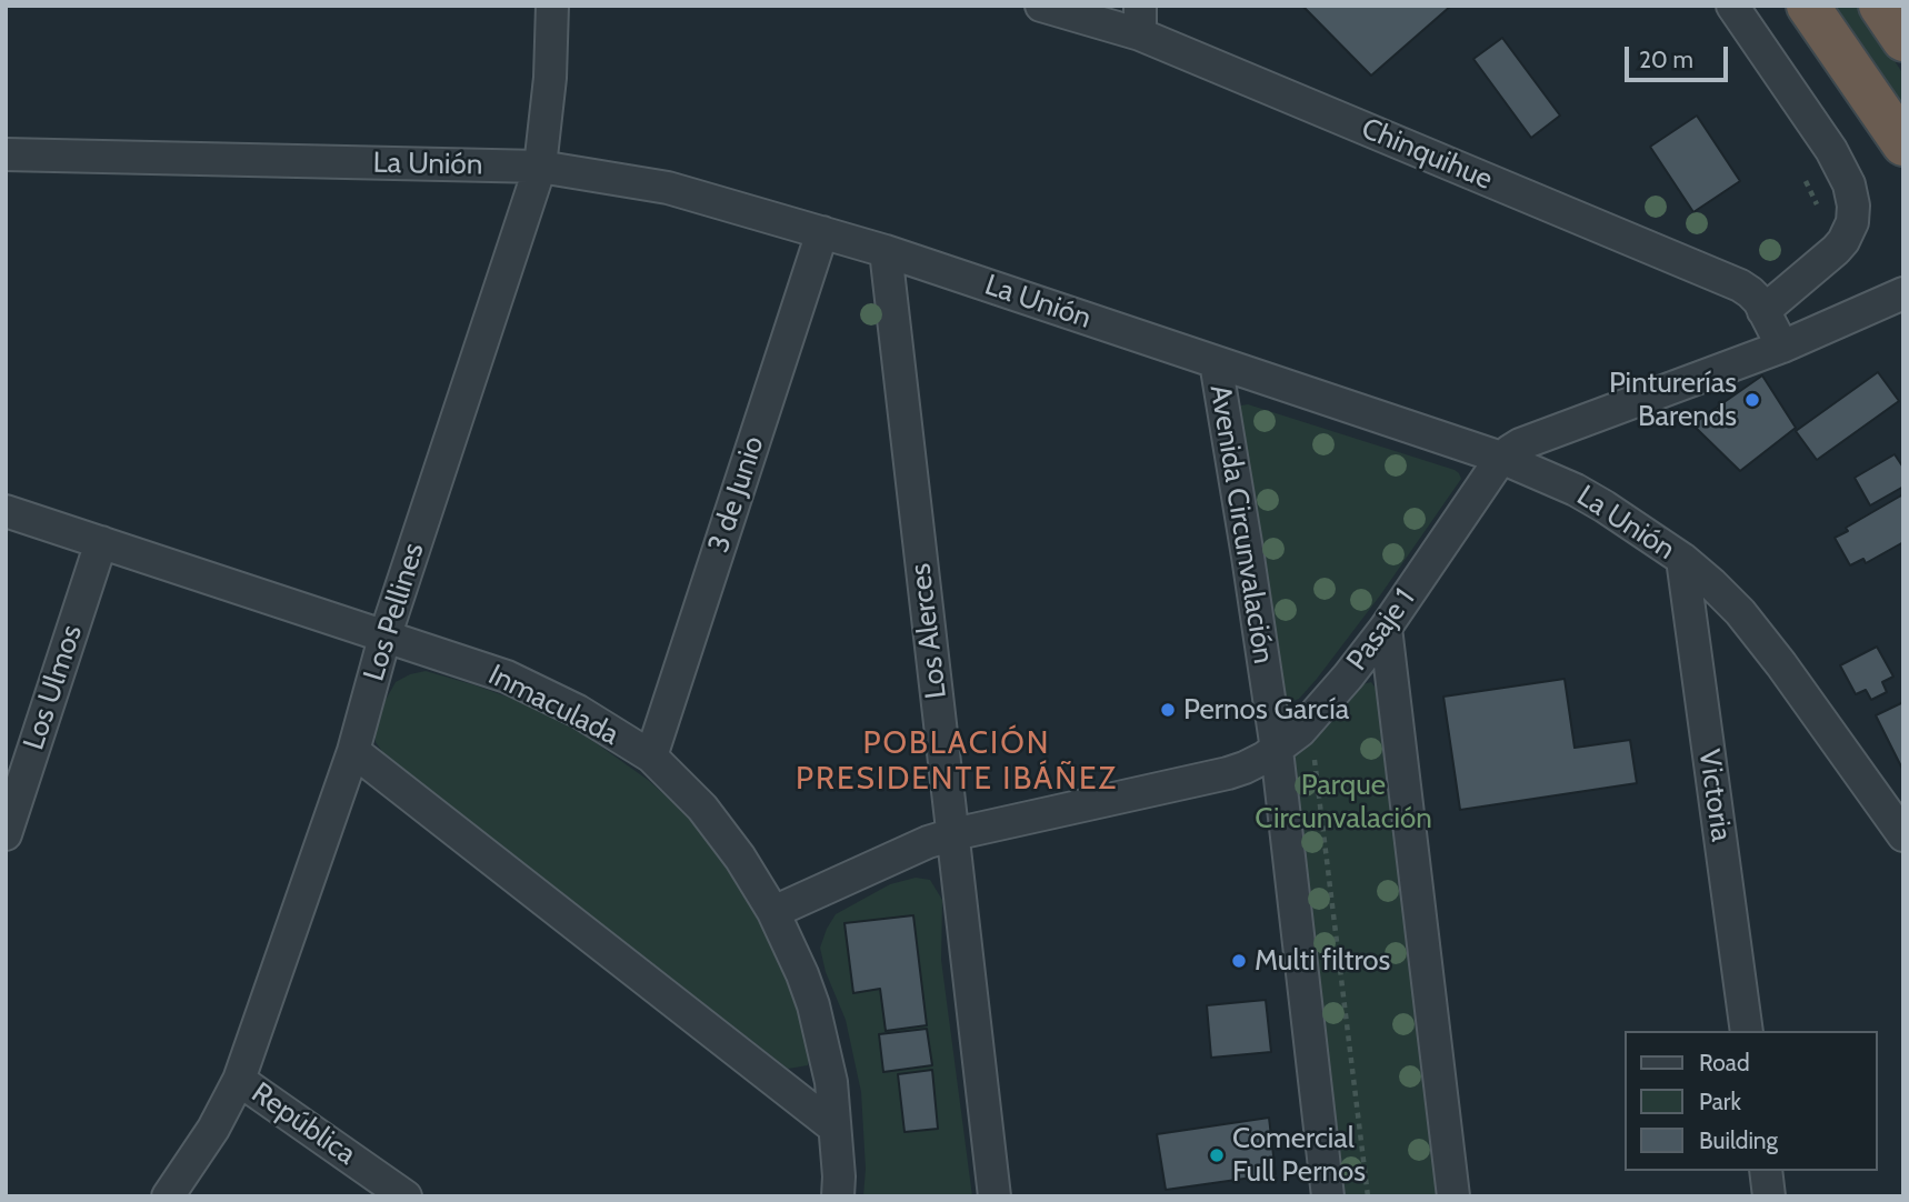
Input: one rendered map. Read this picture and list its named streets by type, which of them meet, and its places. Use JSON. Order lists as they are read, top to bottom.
{
  "streets": {
    "street": [
      "Chinquihue",
      "La Unión",
      "3 de Junio",
      "Avenida Circunvalación",
      "Los Pellines",
      "Pasaje 1",
      "Los Alerces",
      "Los Ulmos",
      "Inmaculada",
      "Victoria",
      "República"
    ]
  },
  "crossings": [
    ["Chinquihue", "Pasaje 1"],
    ["La Unión", "3 de Junio"],
    ["La Unión", "Avenida Circunvalación"],
    ["La Unión", "Los Pellines"],
    ["La Unión", "Pasaje 1"],
    ["La Unión", "Los Alerces"],
    ["La Unión", "Victoria"],
    ["3 de Junio", "Inmaculada"],
    ["Avenida Circunvalación", "Pasaje 1"],
    ["Los Pellines", "Inmaculada"],
    ["Los Pellines", "República"],
    ["Pasaje 1", "Los Alerces"],
    ["Pasaje 1", "Inmaculada"],
    ["Los Ulmos", "Inmaculada"]
  ],
  "districts": ["POBLACIÓN PRESIDENTE IBÁÑEZ"],
  "parks": ["Parque Circunvalación"],
  "places": [
    "Pinturerías Barends",
    "Pernos García",
    "Multi filtros",
    "Comercial Full Pernos"
  ],
  "legend": ["Road", "Park", "Building"],
  "scale_bar": "20 m"
}
